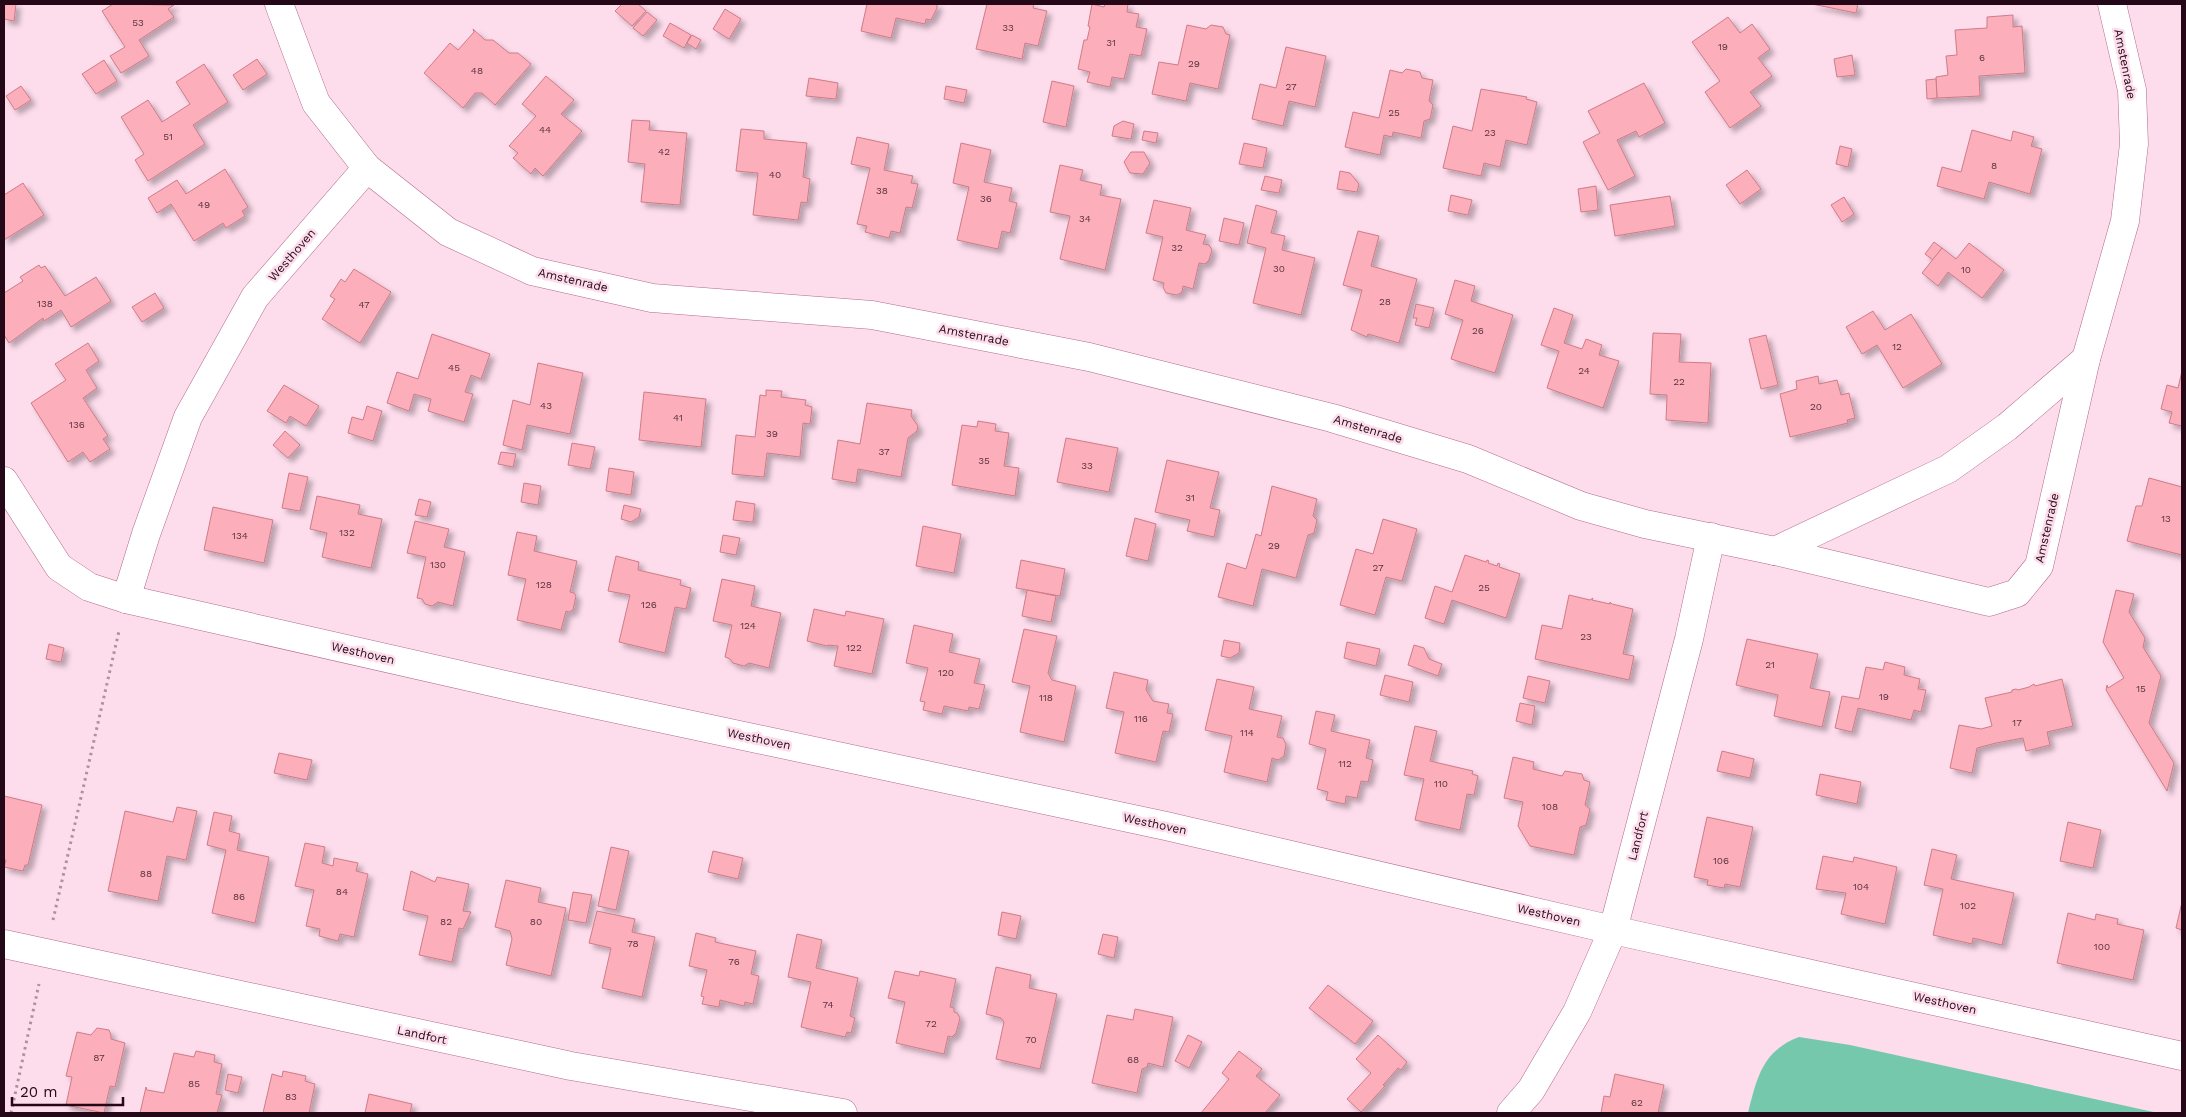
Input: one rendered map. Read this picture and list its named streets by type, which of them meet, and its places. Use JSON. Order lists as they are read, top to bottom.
{
  "streets": {
    "street": ["Amstenrade", "Westhoven", "Landfort"]
  },
  "crossings": [
    ["Amstenrade", "Westhoven"],
    ["Amstenrade", "Landfort"],
    ["Westhoven", "Landfort"]
  ],
  "house_numbers": [
    "53",
    "33",
    "31",
    "19",
    "6",
    "29",
    "48",
    "27",
    "25",
    "44",
    "23",
    "51",
    "42",
    "8",
    "40",
    "38",
    "36",
    "49",
    "34",
    "32",
    "30",
    "10",
    "28",
    "138",
    "47",
    "26",
    "12",
    "45",
    "24",
    "22",
    "43",
    "20",
    "41",
    "136",
    "39",
    "37",
    "35",
    "33",
    "31",
    "13",
    "132",
    "134",
    "29",
    "130",
    "27",
    "128",
    "25",
    "126",
    "124",
    "23",
    "122",
    "21",
    "120",
    "15",
    "19",
    "118",
    "116",
    "17",
    "114",
    "112",
    "110",
    "108",
    "106",
    "88",
    "104",
    "84",
    "86",
    "102",
    "82",
    "80",
    "78",
    "100",
    "76",
    "74",
    "72",
    "70",
    "87",
    "68",
    "85",
    "83",
    "62"
  ],
  "scale_bar": "20 m"
}
